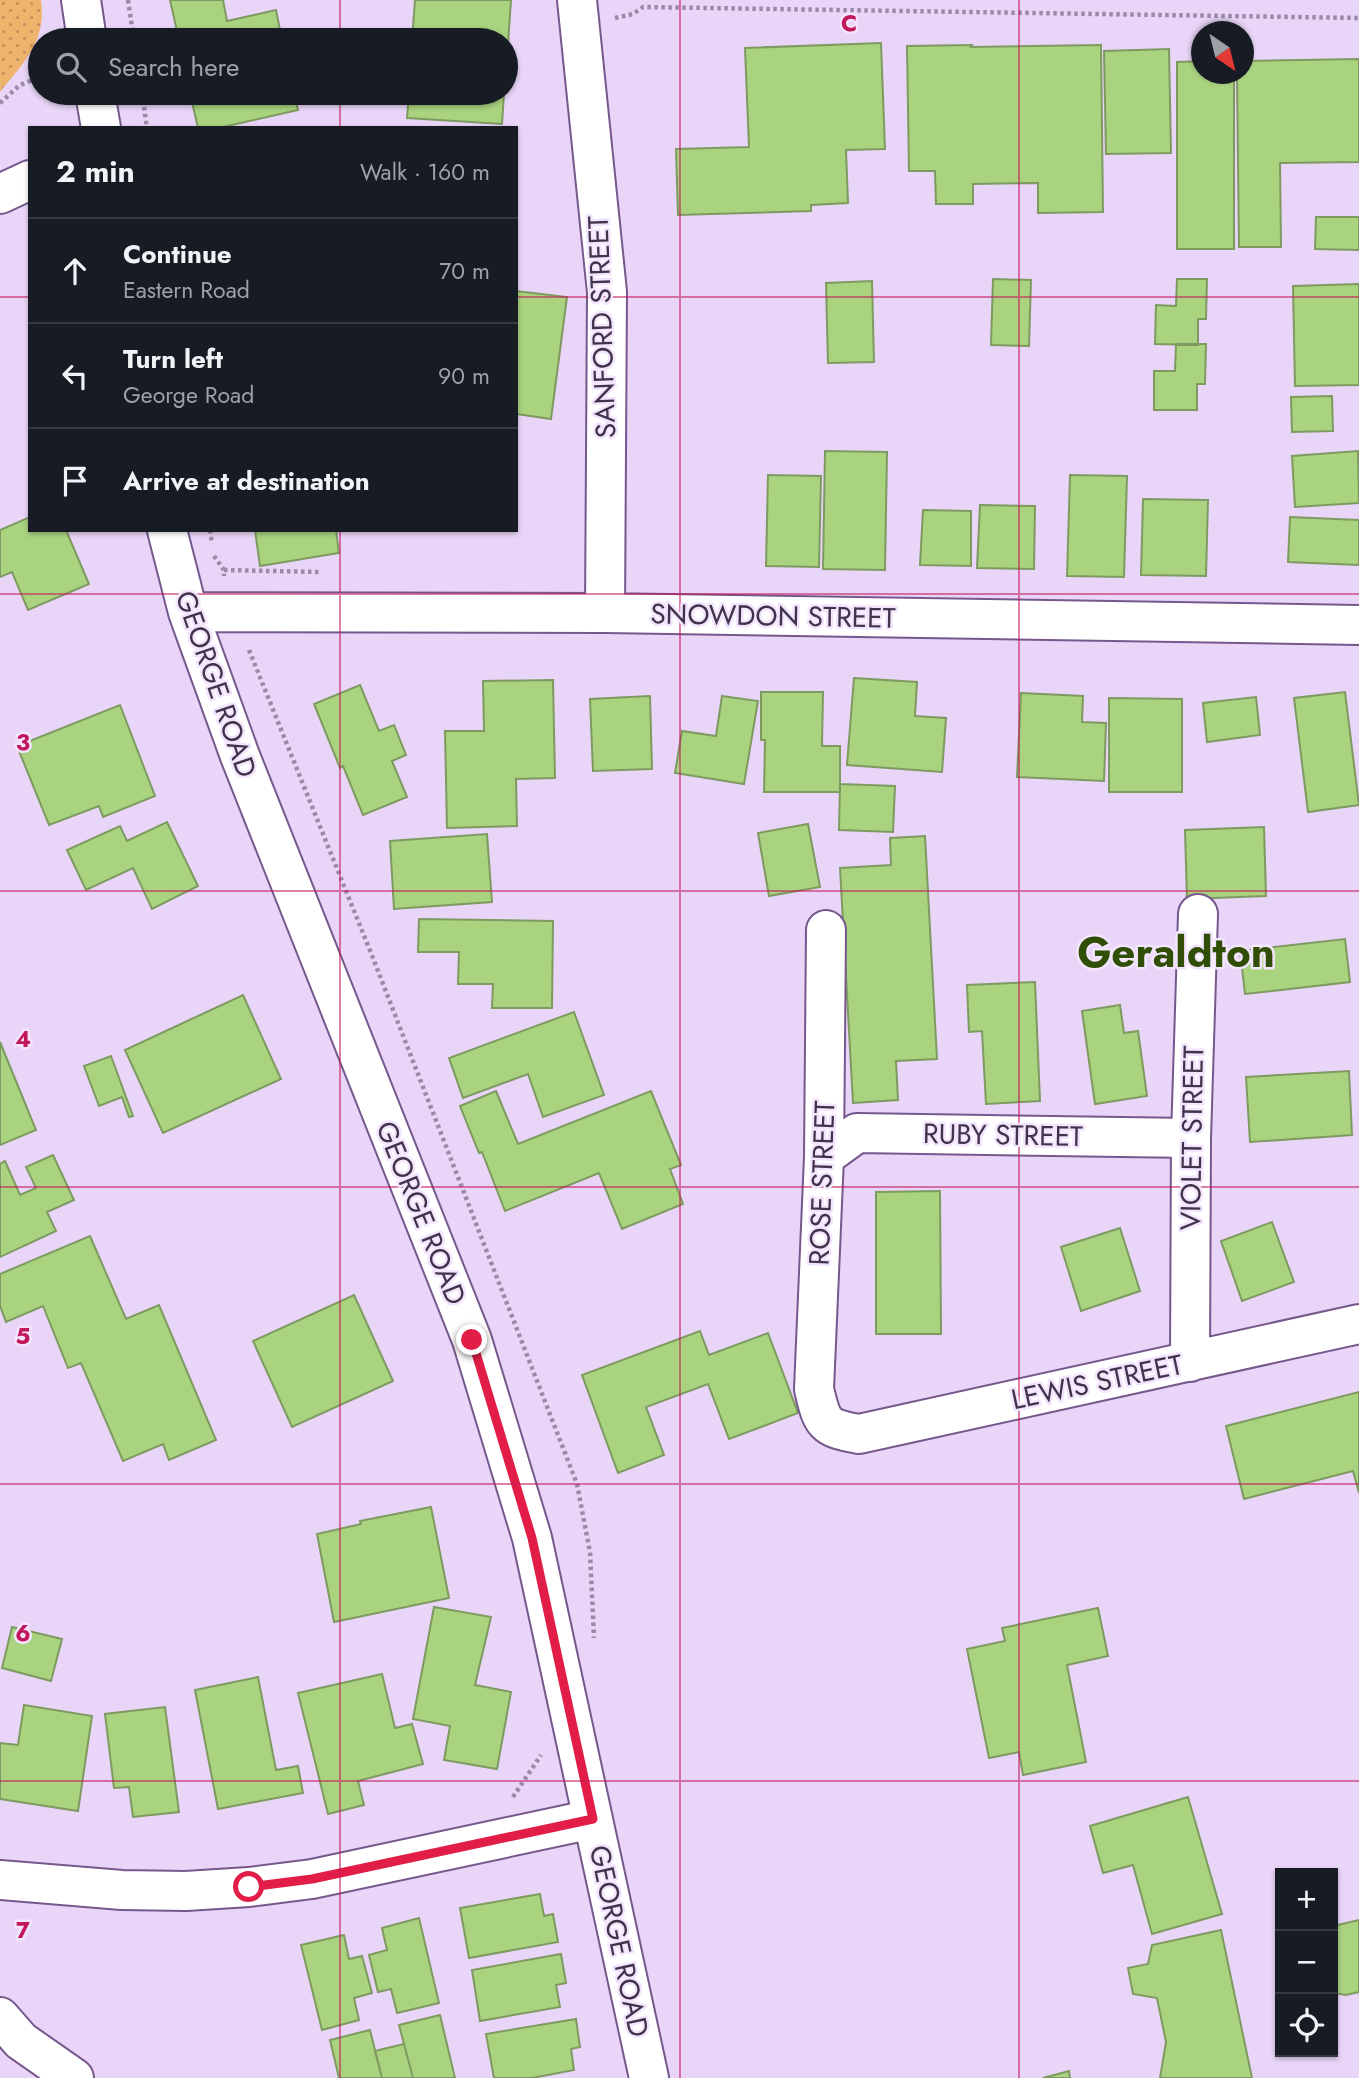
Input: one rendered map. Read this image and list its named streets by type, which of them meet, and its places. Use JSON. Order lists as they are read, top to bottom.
{
  "streets": {
    "street": [
      "SANFORD STREET",
      "SNOWDON STREET",
      "GEORGE ROAD",
      "RUBY STREET",
      "VIOLET STREET",
      "ROSE STREET",
      "LEWIS STREET"
    ]
  },
  "crossings": [
    ["SANFORD STREET", "SNOWDON STREET"],
    ["SNOWDON STREET", "GEORGE ROAD"],
    ["RUBY STREET", "VIOLET STREET"],
    ["RUBY STREET", "ROSE STREET"],
    ["VIOLET STREET", "LEWIS STREET"],
    ["ROSE STREET", "LEWIS STREET"]
  ],
  "districts": ["Geraldton"],
  "north": "bottom right",
  "page": {
    "search": "Search here",
    "heading": ["2 min", "Walk · 160 m"],
    "list": [
      ["Continue", "Eastern Road", "70 m"],
      ["Turn left", "George Road", "90 m"],
      "Arrive at destination"
    ],
    "map_buttons": ["+", "−"]
  },
  "grid": {
    "columns": ["C"],
    "rows": [
      "3",
      "4",
      "5",
      "6",
      "7"
    ]
  }
}
